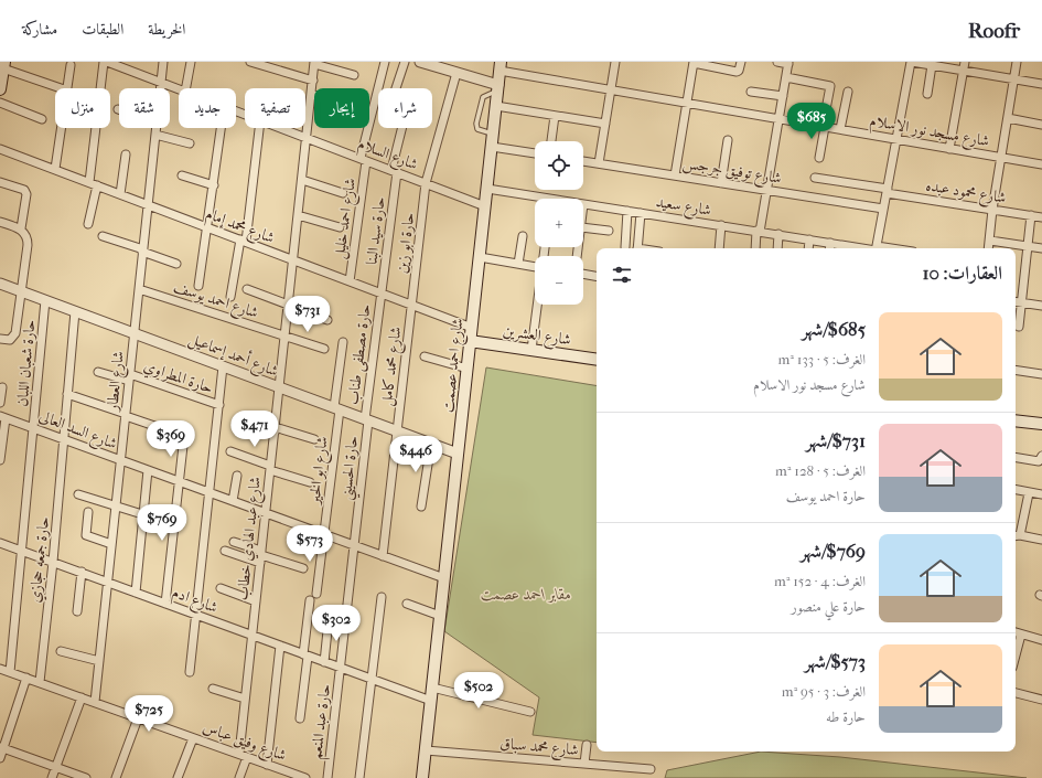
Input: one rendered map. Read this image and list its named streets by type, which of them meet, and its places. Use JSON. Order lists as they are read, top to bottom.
{
  "streets": {
    "main road": ["شارع العشرين", "شارع احمد عصمت"],
    "street": [
      "شارع مسجد نور الاسلام",
      "شارع السلام",
      "شارع توفيق جرجس",
      "شارع محمود عبده",
      "شارع سعيد",
      "شارع احمد خليل",
      "شارع محمد إمام",
      "حارة سيد البنا",
      "حارة ابو زين",
      "شارع احمد يوسف",
      "شارع أحمد إسماعيل",
      "حارة مصطفى طناب",
      "حارة شعبان اللبان",
      "شارع محمد كامل",
      "حارة المطراوي",
      "شارع العطار",
      "شارع السد العالى",
      "حارة الحسيني",
      "شارع ابو الخير",
      "شارع عبد الهادي خطاب",
      "حارة جمعه حجازي",
      "شارع ادم",
      "حارة عبد المنعم",
      "شارع وفيق عباس",
      "شارع محمد سباق"
    ]
  },
  "crossings": [
    ["شارع مسجد نور الاسلام", "شارع احمد عصمت"],
    ["شارع السلام", "شارع احمد خليل"],
    ["شارع السلام", "حارة سيد البنا"],
    ["شارع السلام", "حارة ابو زين"],
    ["شارع السلام", "شارع احمد عصمت"],
    ["شارع السلام", "شارع العطار"],
    ["شارع السلام", "شارع عبد الهادي خطاب"],
    ["شارع سعيد", "شارع احمد عصمت"],
    ["شارع احمد خليل", "شارع محمد إمام"],
    ["شارع محمد إمام", "حارة سيد البنا"],
    ["شارع محمد إمام", "حارة ابو زين"],
    ["شارع محمد إمام", "حارة مصطفى طناب"],
    ["شارع محمد إمام", "شارع احمد عصمت"],
    ["شارع محمد إمام", "شارع محمد كامل"],
    ["شارع محمد إمام", "شارع العطار"],
    ["شارع محمد إمام", "شارع عبد الهادي خطاب"],
    ["حارة سيد البنا", "حارة مصطفى طناب"],
    ["حارة ابو زين", "شارع محمد كامل"],
    ["شارع احمد يوسف", "شارع العطار"],
    ["شارع احمد يوسف", "شارع عبد الهادي خطاب"],
    ["شارع العشرين", "شارع احمد عصمت"],
    ["شارع أحمد إسماعيل", "حارة مصطفى طناب"],
    ["شارع أحمد إسماعيل", "حارة شعبان اللبان"],
    ["شارع أحمد إسماعيل", "شارع احمد عصمت"],
    ["شارع أحمد إسماعيل", "شارع محمد كامل"],
    ["شارع أحمد إسماعيل", "شارع العطار"],
    ["شارع أحمد إسماعيل", "حارة الحسيني"],
    ["شارع أحمد إسماعيل", "شارع ابو الخير"],
    ["شارع أحمد إسماعيل", "شارع عبد الهادي خطاب"],
    ["شارع أحمد إسماعيل", "حارة جمعه حجازي"],
    ["حارة مصطفى طناب", "حارة الحسيني"],
    ["حارة شعبان اللبان", "شارع السد العالى"],
    ["حارة شعبان اللبان", "شارع ادم"],
    ["حارة شعبان اللبان", "شارع وفيق عباس"],
    ["شارع احمد عصمت", "شارع السد العالى"],
    ["شارع احمد عصمت", "شارع ادم"],
    ["شارع احمد عصمت", "شارع محمد سباق"],
    ["شارع محمد كامل", "شارع السد العالى"],
    ["حارة المطراوي", "شارع العطار"],
    ["شارع العطار", "شارع السد العالى"],
    ["شارع العطار", "شارع ادم"],
    ["شارع العطار", "شارع وفيق عباس"],
    ["شارع السد العالى", "حارة الحسيني"],
    ["شارع السد العالى", "شارع ابو الخير"],
    ["شارع السد العالى", "شارع عبد الهادي خطاب"],
    ["شارع السد العالى", "حارة جمعه حجازي"],
    ["حارة الحسيني", "شارع ادم"],
    ["حارة الحسيني", "حارة عبد المنعم"],
    ["شارع عبد الهادي خطاب", "شارع ادم"],
    ["شارع عبد الهادي خطاب", "شارع وفيق عباس"],
    ["حارة جمعه حجازي", "شارع ادم"],
    ["حارة جمعه حجازي", "شارع وفيق عباس"],
    ["شارع ادم", "حارة عبد المنعم"]
  ],
  "parks": ["مقابر احمد عصمت"],
  "page": {
    "header": "Roofr",
    "nav": ["الخريطة", "الطبقات", "مشاركة"],
    "chip": [
      "شراء",
      "إيجار",
      "تصفية",
      "جديد",
      "شقة",
      "منزل"
    ],
    "price": [
      "$685",
      "$731",
      "$471",
      "$369",
      "$446",
      "$769",
      "$573",
      "$302",
      "$502",
      "$725"
    ],
    "map_buttons": ["+", "−"],
    "heading": "العقارات: 10",
    "list": [
      {
        "name": "$685/شهر",
        "note": "الغرف: 5 · 133 m² · شارع مسجد نور الاسلام"
      },
      {
        "name": "$731/شهر",
        "note": "الغرف: 5 · 128 m² · حارة احمد يوسف"
      },
      {
        "name": "$769/شهر",
        "note": "الغرف: 4 · 152 m² · حارة علي منصور"
      },
      {
        "name": "$573/شهر",
        "note": "الغرف: 3 · 95 m² · حارة طه"
      }
    ]
  }
}
